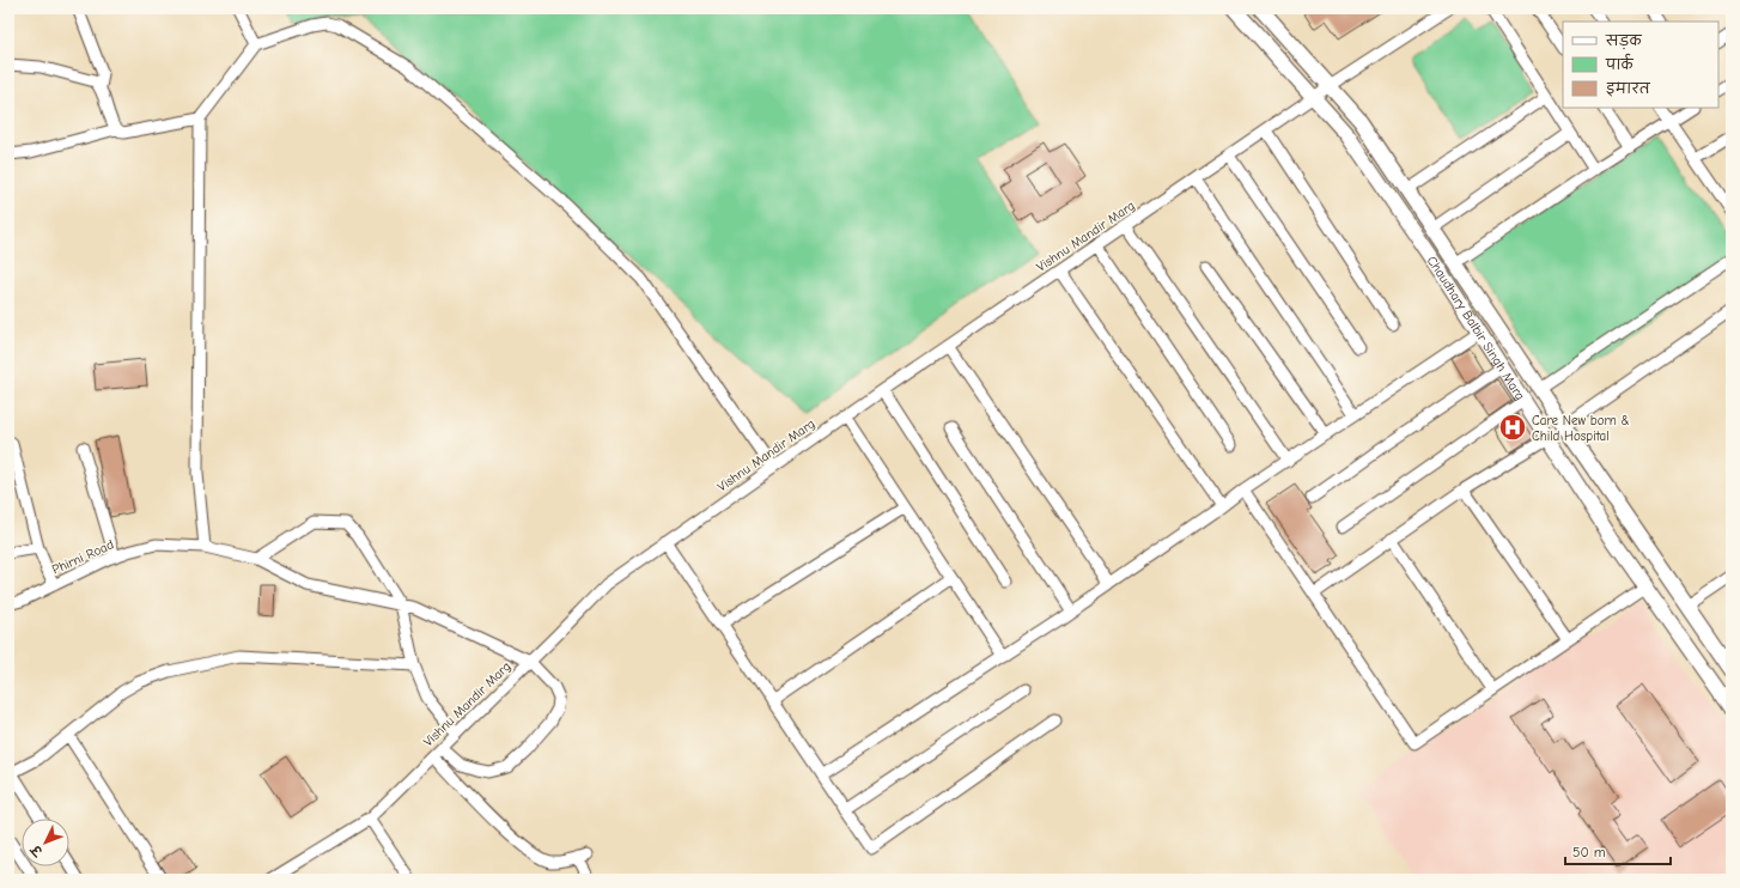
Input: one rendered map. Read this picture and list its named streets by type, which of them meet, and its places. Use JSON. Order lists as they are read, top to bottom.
{
  "streets": {
    "street": ["Vishnu Mandir Marg", "Chaudhary Balbir Singh Marg", "Phirni Road"]
  },
  "crossings": [
    ["Vishnu Mandir Marg", "Chaudhary Balbir Singh Marg"],
    ["Vishnu Mandir Marg", "Phirni Road"]
  ],
  "places": {
    "hospital": ["Care New born & Child Hospital"]
  },
  "legend": ["सड़क", "पार्क", "इमारत"],
  "scale_bar": "50 m",
  "north": "bottom left"
}
